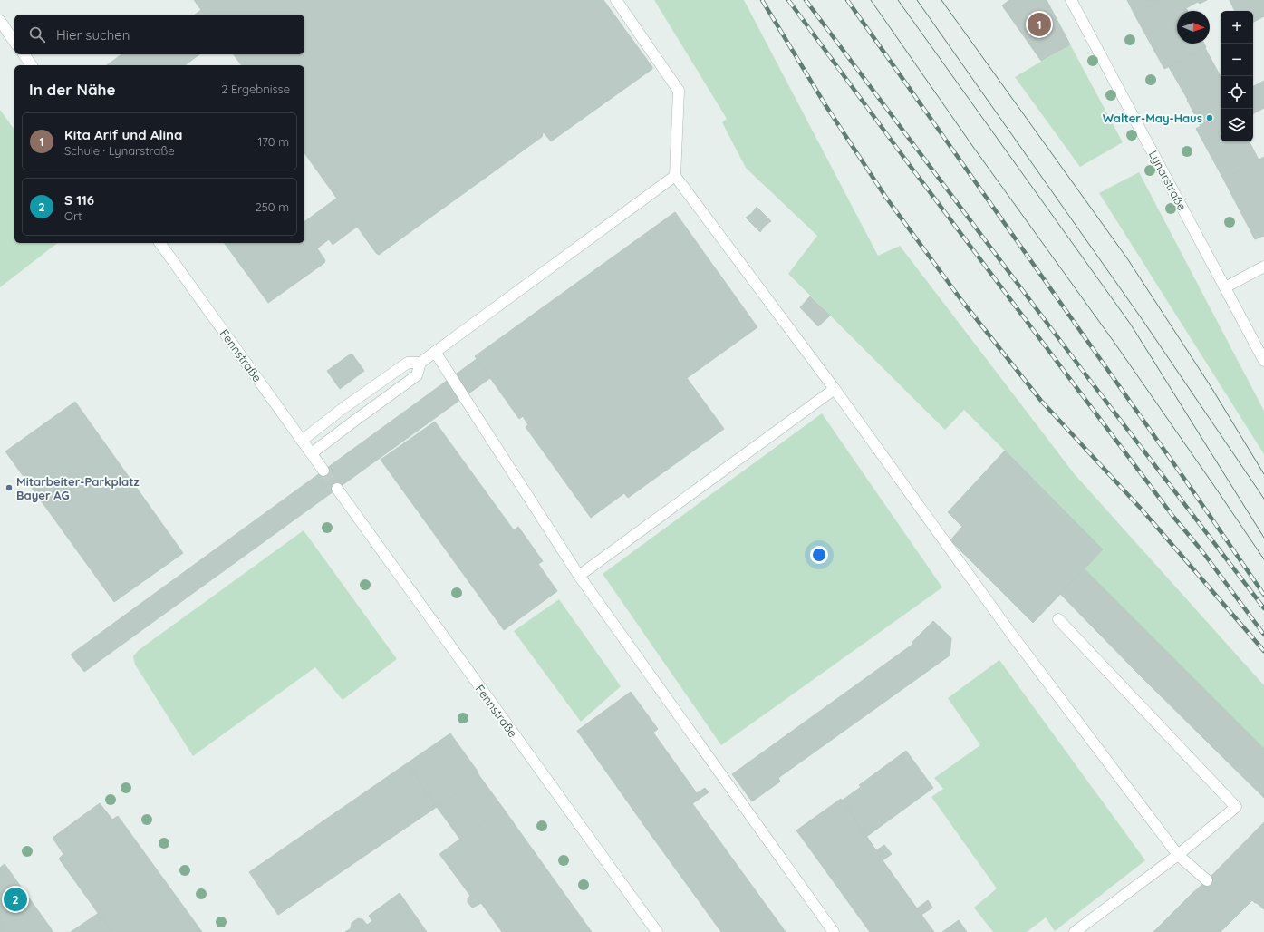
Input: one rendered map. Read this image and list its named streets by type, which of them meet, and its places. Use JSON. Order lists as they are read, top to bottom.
{
  "streets": {
    "main road": ["Lynarstraße", "Fennstraße"]
  },
  "places": ["Walter-May-Haus", "Mitarbeiter-Parkplatz Bayer AG"],
  "north": "right",
  "page": {
    "map_buttons": ["+", "−"],
    "pins": ["1", "2"],
    "search": "Hier suchen",
    "heading": ["In der Nähe", "2 Ergebnisse"],
    "list": [
      {
        "mark": "1",
        "name": "Kita Arif und Alina",
        "note": "Schule · Lynarstraße",
        "value": "170 m"
      },
      {
        "mark": "2",
        "name": "S 116",
        "note": "Ort",
        "value": "250 m"
      }
    ]
  }
}
